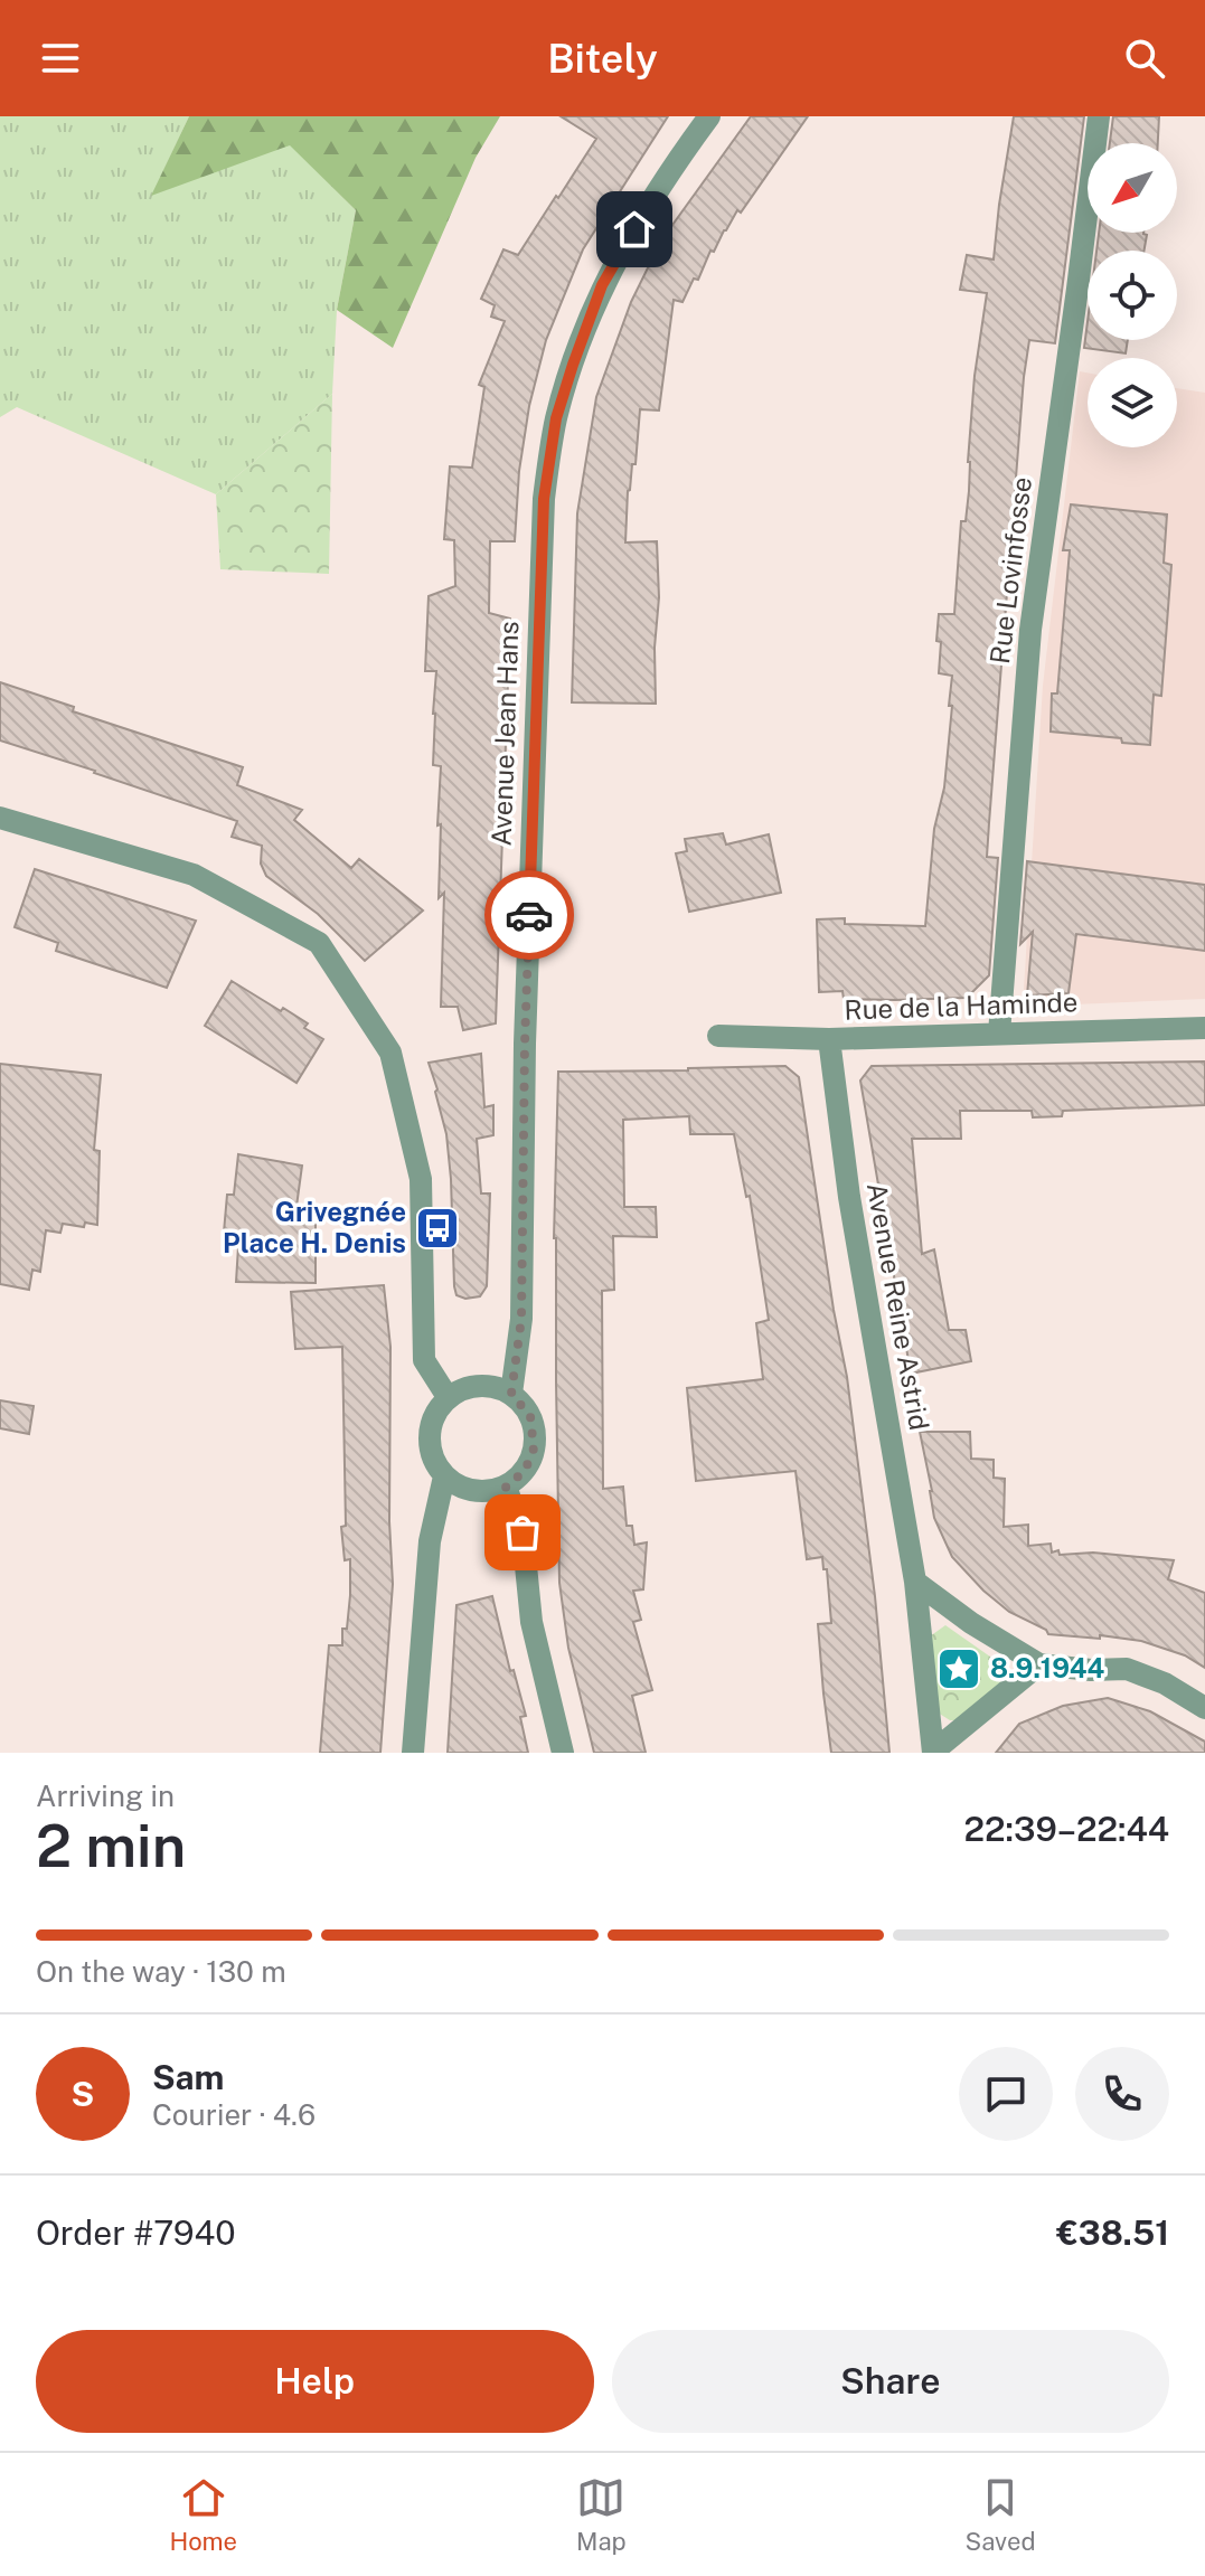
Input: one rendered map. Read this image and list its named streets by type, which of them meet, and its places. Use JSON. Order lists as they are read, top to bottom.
{
  "streets": {
    "street": [
      "Rue Lovinfosse",
      "Avenue Jean Hans",
      "Rue de la Haminde",
      "Avenue Reine Astrid"
    ]
  },
  "crossings": [
    ["Rue Lovinfosse", "Rue de la Haminde"],
    ["Rue de la Haminde", "Avenue Reine Astrid"]
  ],
  "places": {
    "bus stop": ["Grivegnée Place H. Denis"],
    "place": ["8.9.1944"]
  },
  "north": "bottom left",
  "page": {
    "header": "Bitely",
    "heading": ["2 min", "Arriving in", "22:39–22:44"],
    "panel": [
      "Sam",
      "Courier · 4.6",
      "Order #7940",
      "€38.51"
    ],
    "bar": "On the way · 130 m",
    "round": "S",
    "buttons": ["Help", "Share"],
    "tabs": ["Home", "Map", "Saved"]
  }
}
